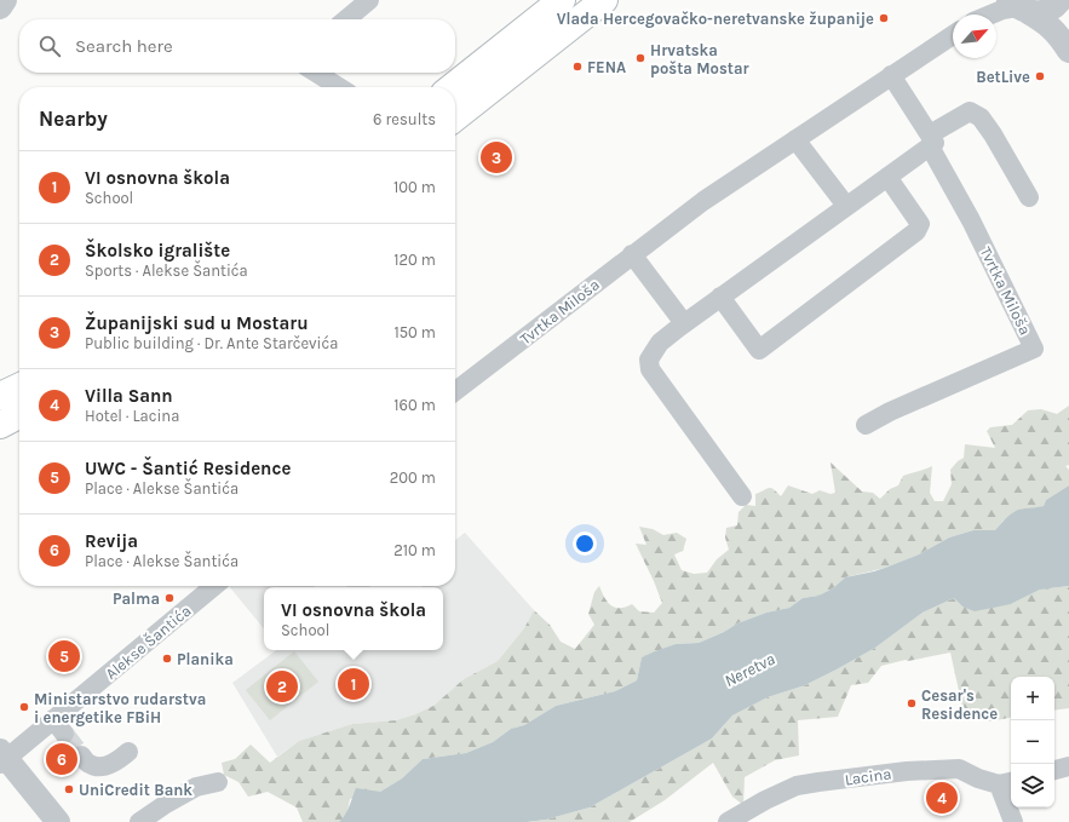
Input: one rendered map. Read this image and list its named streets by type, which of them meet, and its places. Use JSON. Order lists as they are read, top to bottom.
{
  "streets": {
    "street": ["Tvrtka Miloša", "Alekse Šantića", "Lacina"]
  },
  "water": ["Neretva"],
  "places": [
    "Vlada Hercegovačko-neretvanske županije",
    "Hrvatska pošta Mostar",
    "FENA",
    "BetLive",
    "Palma",
    "Planika",
    "Cesar's Residence",
    "Ministarstvo rudarstva i energetike FBiH",
    "UniCredit Bank"
  ],
  "north": "top right",
  "page": {
    "search": "Search here",
    "heading": ["Nearby", "6 results"],
    "pins": [
      "3",
      "5",
      "1",
      "2",
      "6",
      "4"
    ],
    "list": [
      {
        "mark": "1",
        "name": "VI osnovna škola",
        "note": "School",
        "value": "100 m"
      },
      {
        "mark": "2",
        "name": "Školsko igralište",
        "note": "Sports · Alekse Šantića",
        "value": "120 m"
      },
      {
        "mark": "3",
        "name": "Županijski sud u Mostaru",
        "note": "Public building · Dr. Ante Starčevića",
        "value": "150 m"
      },
      {
        "mark": "4",
        "name": "Villa Sann",
        "note": "Hotel · Lacina",
        "value": "160 m"
      },
      {
        "mark": "5",
        "name": "UWC - Šantić Residence",
        "note": "Place · Alekse Šantića",
        "value": "200 m"
      },
      {
        "mark": "6",
        "name": "Revija",
        "note": "Place · Alekse Šantića",
        "value": "210 m"
      }
    ],
    "popup": ["VI osnovna škola", "School"],
    "map_buttons": ["+", "−"]
  }
}
